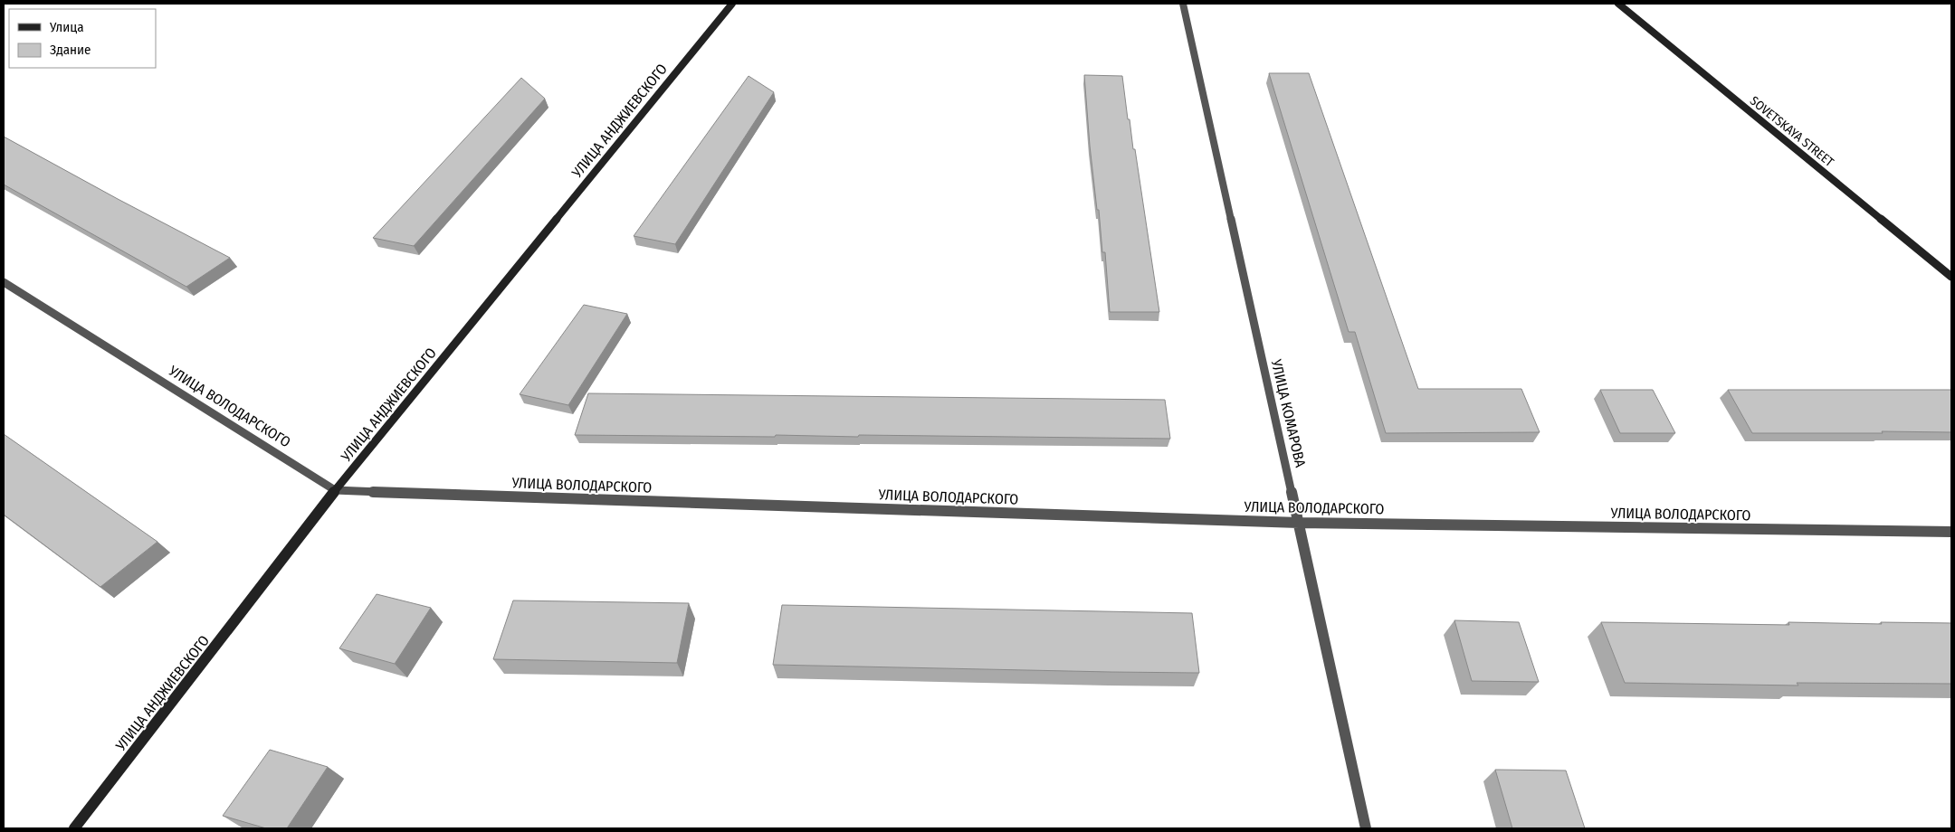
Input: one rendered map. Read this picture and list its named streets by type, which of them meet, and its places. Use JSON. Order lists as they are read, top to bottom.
{
  "streets": {
    "street": [
      "УЛИЦА АНДЖИЕВСКОГО",
      "SOVETSKAYA STREET",
      "УЛИЦА ВОЛОДАРСКОГО",
      "УЛИЦА КОМАРОВА"
    ]
  },
  "crossings": [
    ["УЛИЦА АНДЖИЕВСКОГО", "УЛИЦА ВОЛОДАРСКОГО"],
    ["УЛИЦА ВОЛОДАРСКОГО", "УЛИЦА КОМАРОВА"]
  ],
  "legend": ["Улица", "Здание"]
}
